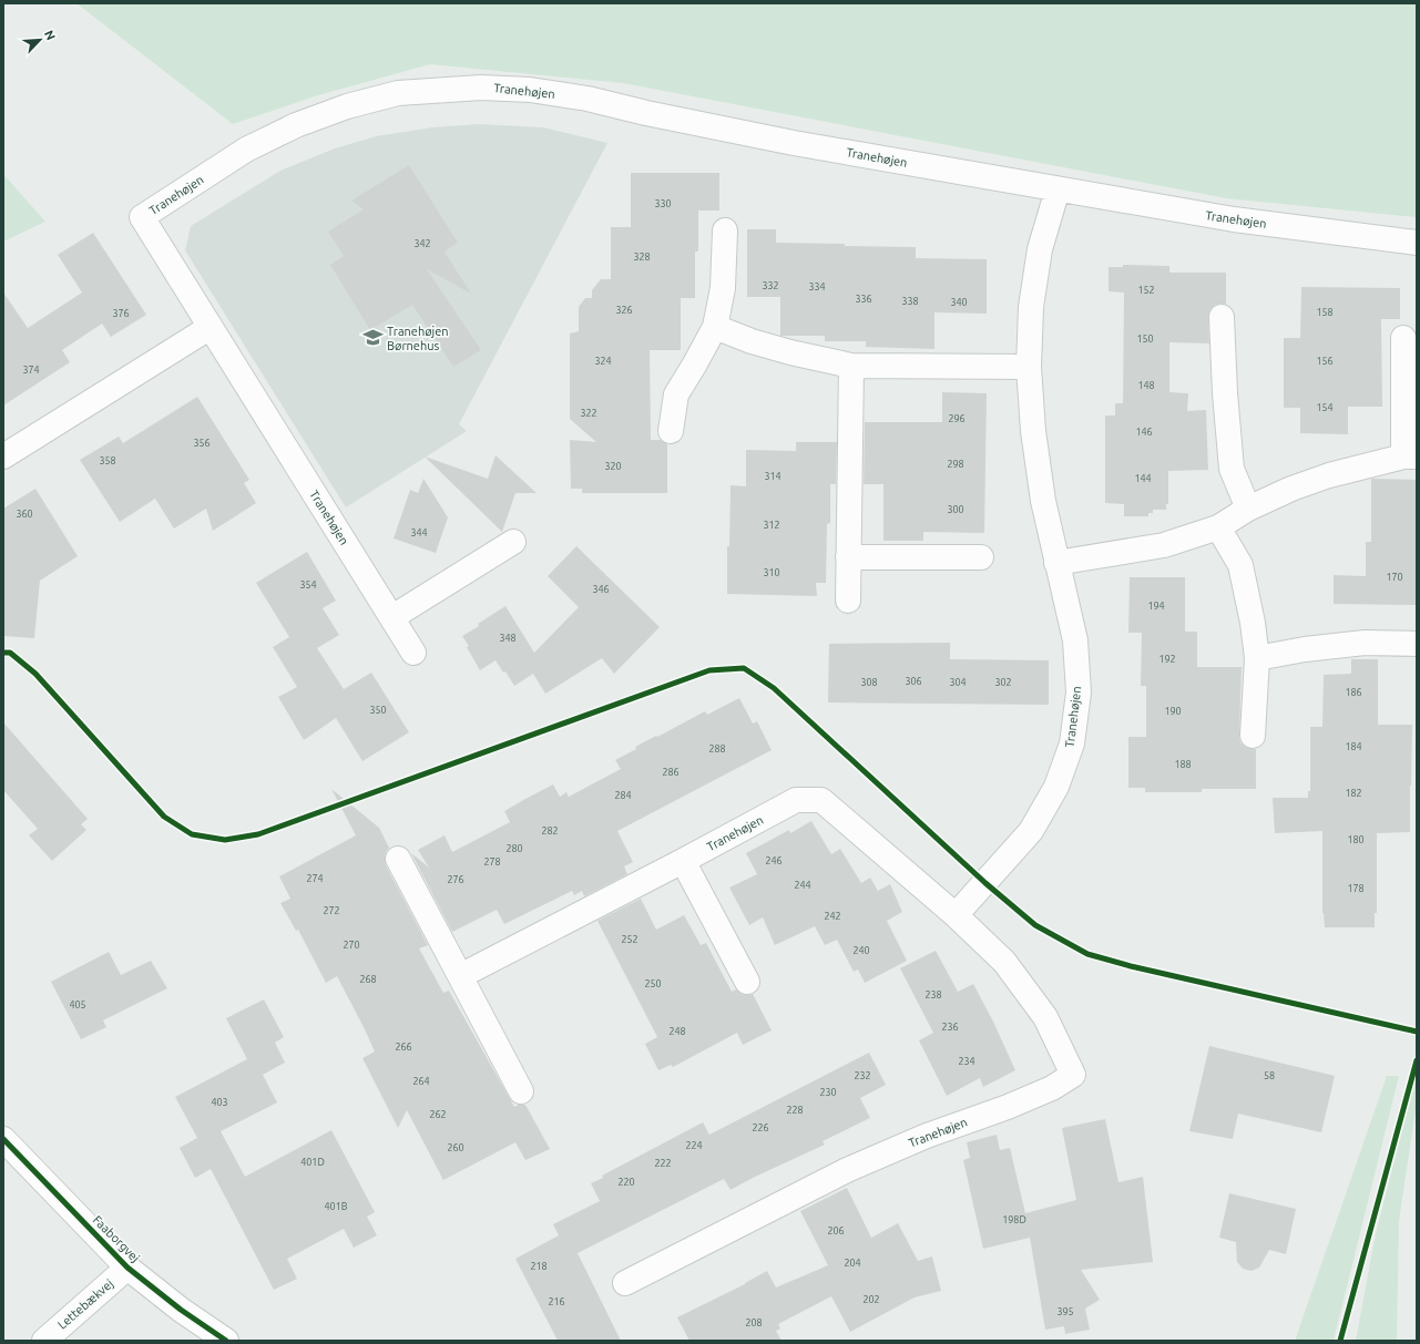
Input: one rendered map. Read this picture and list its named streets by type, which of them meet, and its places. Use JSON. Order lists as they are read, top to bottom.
{
  "streets": {
    "street": ["Tranehøjen", "Faaborgvej", "Lettebækvej"]
  },
  "crossings": [
    ["Faaborgvej", "Lettebækvej"]
  ],
  "places": {
    "school or university": ["Tranehøjen Børnehus"]
  },
  "house_numbers": [
    "330",
    "342",
    "328",
    "332",
    "334",
    "152",
    "336",
    "338",
    "340",
    "326",
    "158",
    "376",
    "150",
    "324",
    "156",
    "374",
    "148",
    "154",
    "322",
    "296",
    "146",
    "356",
    "358",
    "298",
    "320",
    "314",
    "144",
    "300",
    "360",
    "312",
    "344",
    "310",
    "170",
    "354",
    "346",
    "194",
    "348",
    "192",
    "306",
    "308",
    "304",
    "302",
    "186",
    "350",
    "190",
    "184",
    "288",
    "188",
    "286",
    "182",
    "284",
    "282",
    "180",
    "280",
    "246",
    "278",
    "274",
    "276",
    "244",
    "178",
    "272",
    "242",
    "252",
    "270",
    "240",
    "268",
    "250",
    "238",
    "405",
    "236",
    "248",
    "266",
    "234",
    "232",
    "58",
    "264",
    "230",
    "403",
    "228",
    "262",
    "226",
    "224",
    "260",
    "401D",
    "222",
    "220",
    "401B",
    "198D",
    "206",
    "204",
    "218",
    "202",
    "216",
    "395",
    "208"
  ],
  "north": "top right"
}
